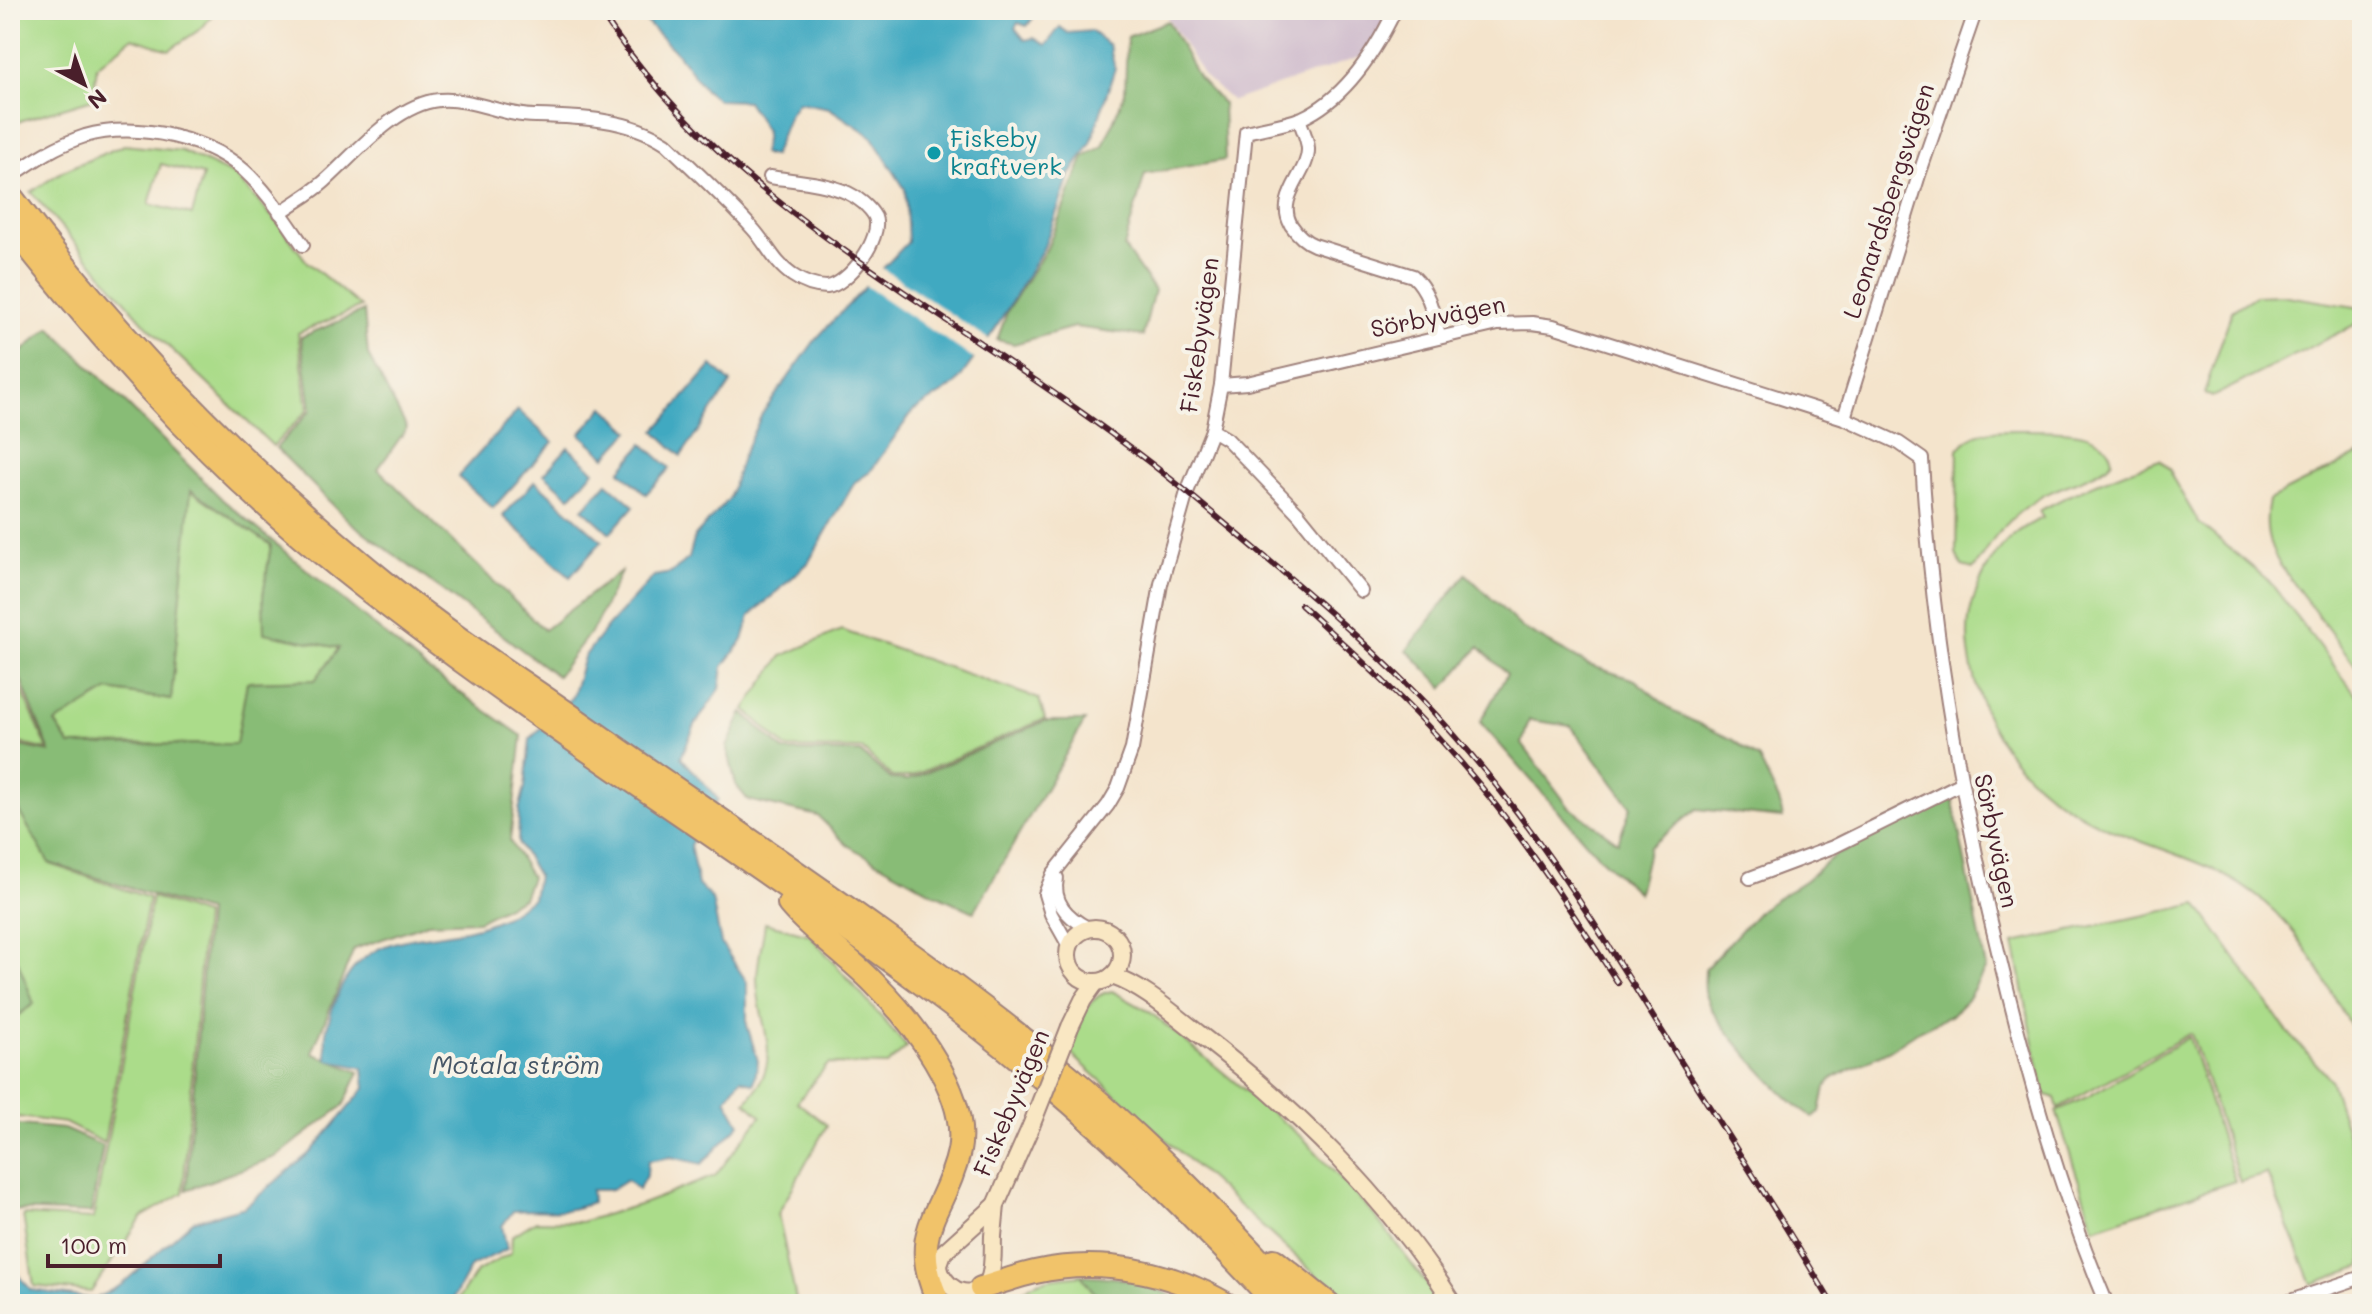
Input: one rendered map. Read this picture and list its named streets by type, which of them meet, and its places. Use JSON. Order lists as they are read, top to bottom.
{
  "streets": {
    "street": ["Leonardsbergsvägen", "Sörbyvägen", "Fiskebyvägen"]
  },
  "crossings": [
    ["Leonardsbergsvägen", "Sörbyvägen"],
    ["Sörbyvägen", "Fiskebyvägen"]
  ],
  "water": ["Motala ström"],
  "places": ["Fiskeby kraftverk"],
  "scale_bar": "100 m",
  "north": "bottom right"
}
